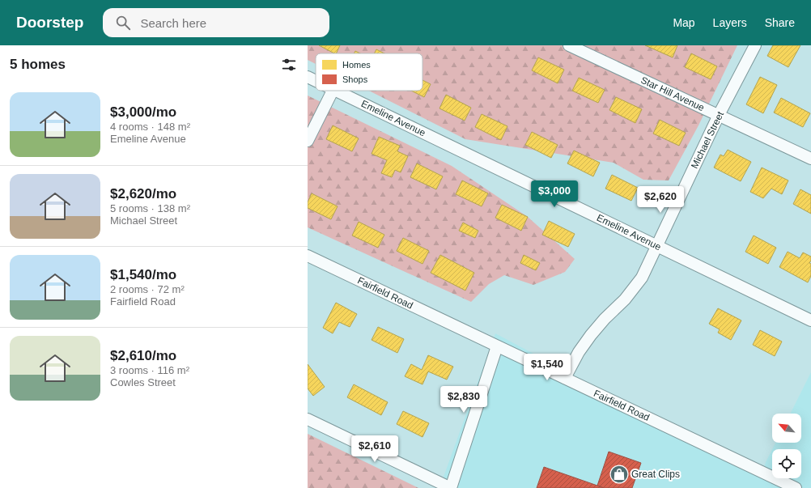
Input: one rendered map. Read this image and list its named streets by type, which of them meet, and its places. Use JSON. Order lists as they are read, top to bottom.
{
  "streets": {
    "street": [
      "Star Hill Avenue",
      "Emeline Avenue",
      "Michael Street",
      "Fairfield Road"
    ]
  },
  "crossings": [
    ["Star Hill Avenue", "Michael Street"],
    ["Emeline Avenue", "Michael Street"],
    ["Michael Street", "Fairfield Road"]
  ],
  "places": {
    "shop": ["Great Clips"]
  },
  "legend": ["Homes", "Shops"],
  "north": "top left",
  "page": {
    "header": "Doorstep",
    "search": "Search here",
    "nav": ["Map", "Layers", "Share"],
    "heading": "5 homes",
    "list": [
      {
        "name": "$3,000/mo",
        "note": "4 rooms · 148 m² · Emeline Avenue"
      },
      {
        "name": "$2,620/mo",
        "note": "5 rooms · 138 m² · Michael Street"
      },
      {
        "name": "$1,540/mo",
        "note": "2 rooms · 72 m² · Fairfield Road"
      },
      {
        "name": "$2,610/mo",
        "note": "3 rooms · 116 m² · Cowles Street"
      }
    ],
    "price": [
      "$3,000",
      "$2,620",
      "$1,540",
      "$2,830",
      "$2,610"
    ]
  }
}
